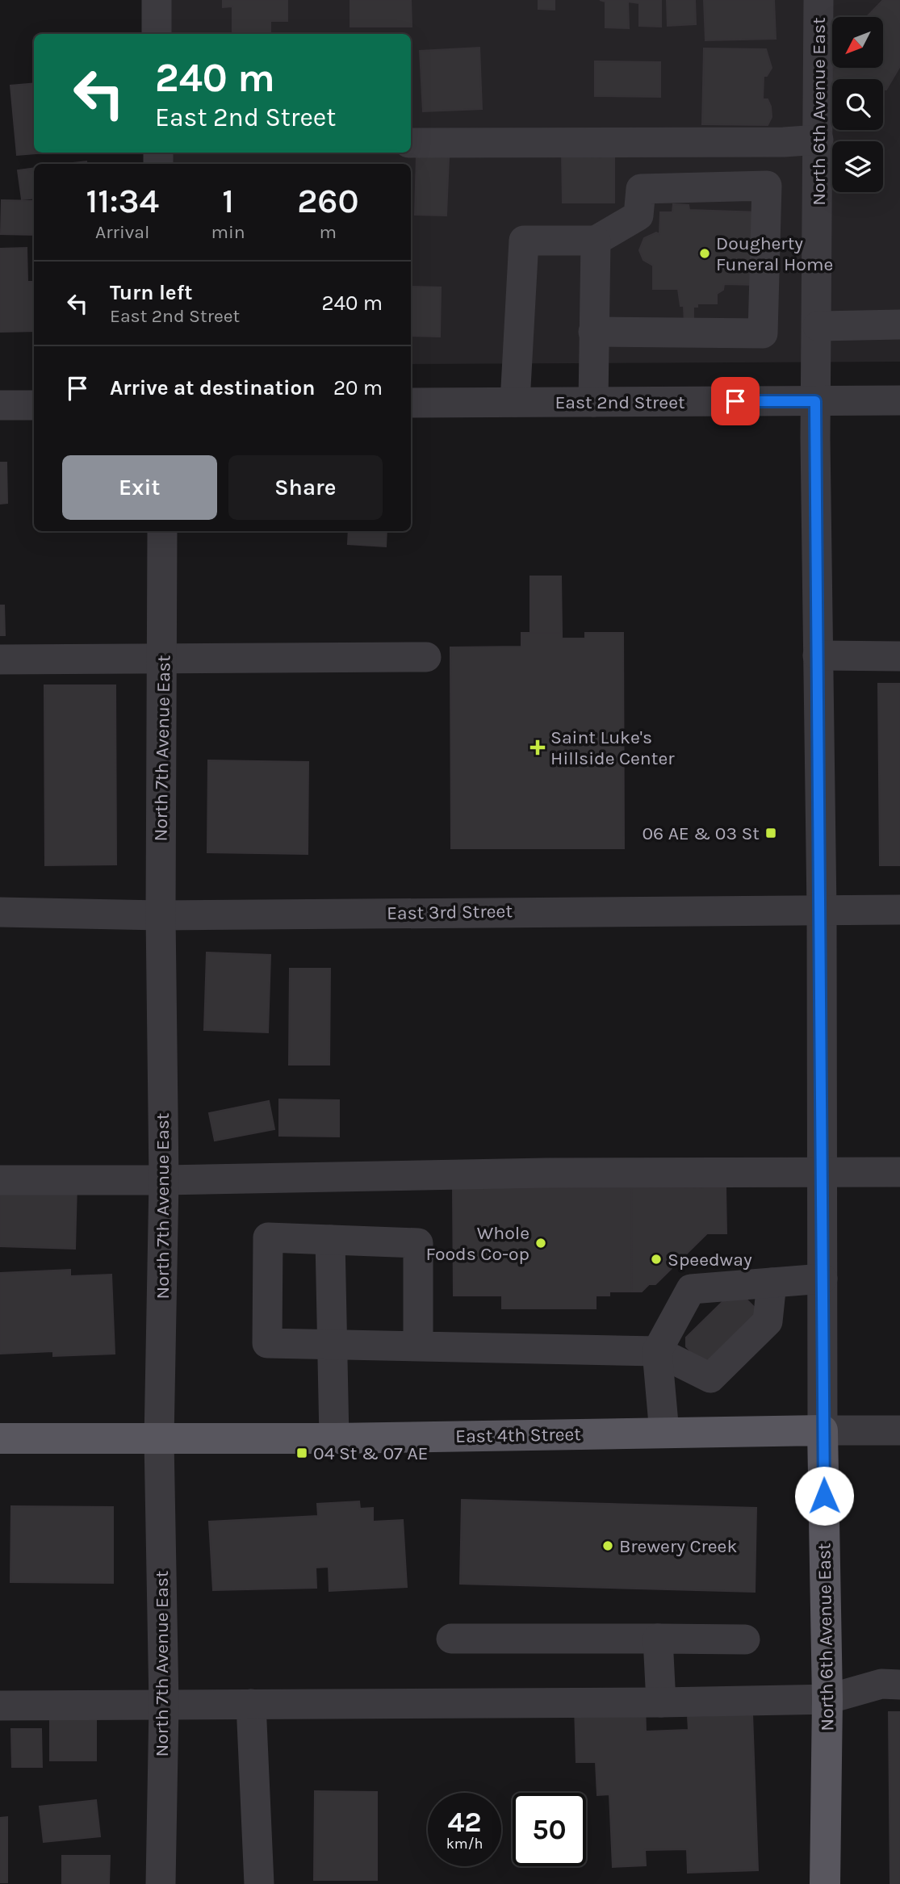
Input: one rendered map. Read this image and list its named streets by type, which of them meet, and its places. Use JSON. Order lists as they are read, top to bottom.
{
  "streets": {
    "main road": ["North 6th Avenue East", "East 4th Street"],
    "street": ["East 2nd Street", "North 7th Avenue East", "East 3rd Street"]
  },
  "crossings": [
    ["North 6th Avenue East", "East 2nd Street"],
    ["North 6th Avenue East", "East 3rd Street"],
    ["North 6th Avenue East", "East 4th Street"],
    ["North 7th Avenue East", "East 3rd Street"],
    ["North 7th Avenue East", "East 4th Street"]
  ],
  "places": {
    "other": [
      "Dougherty Funeral Home",
      "Whole Foods Co-op",
      "Speedway",
      "Brewery Creek"
    ],
    "health": ["Saint Luke's Hillside Center"],
    "transit": ["06 AE & 03 St", "04 St & 07 AE"]
  },
  "north": "bottom left",
  "page": {
    "turn": ["240 m", "East 2nd Street"],
    "eta": [
      "11:34",
      "Arrival",
      "1",
      "min",
      "260",
      "m"
    ],
    "list": [
      {
        "name": "Turn left",
        "note": "East 2nd Street",
        "value": "240 m"
      },
      {
        "name": "Arrive at destination",
        "value": "20 m"
      }
    ],
    "buttons": ["Exit", "Share"],
    "speed": "42 km/h",
    "limit": "50"
  }
}
